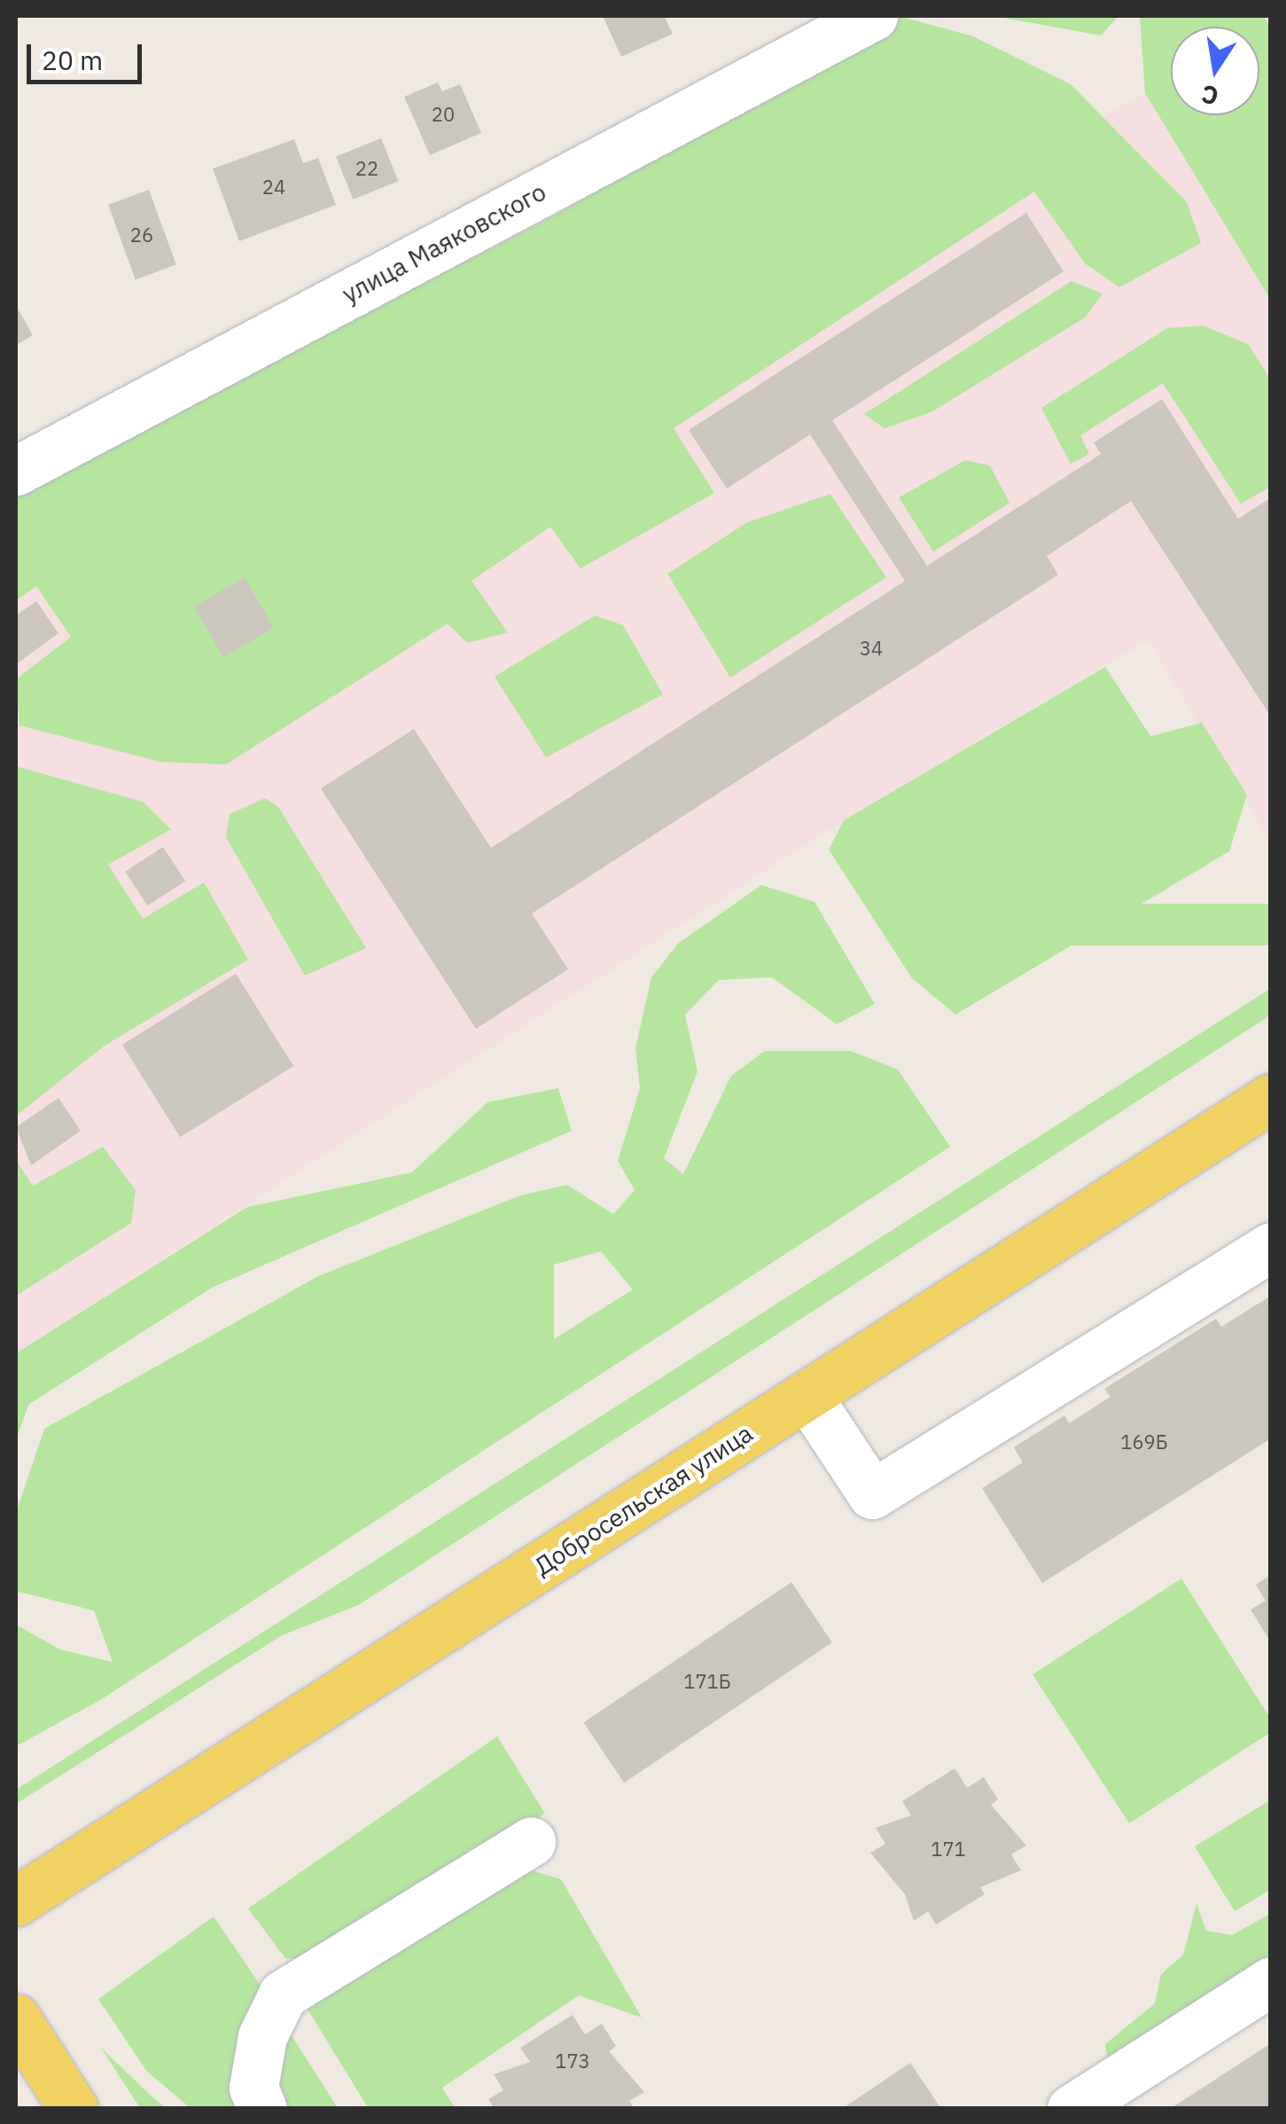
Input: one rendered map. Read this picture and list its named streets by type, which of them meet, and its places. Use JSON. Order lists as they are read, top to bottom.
{
  "streets": {
    "main road": ["Добросельская улица"],
    "street": ["улица Маяковского"]
  },
  "house_numbers": [
    "20",
    "22",
    "24",
    "26",
    "34",
    "169Б",
    "171Б",
    "171",
    "173"
  ],
  "scale_bar": "20 m",
  "north": "bottom"
}
